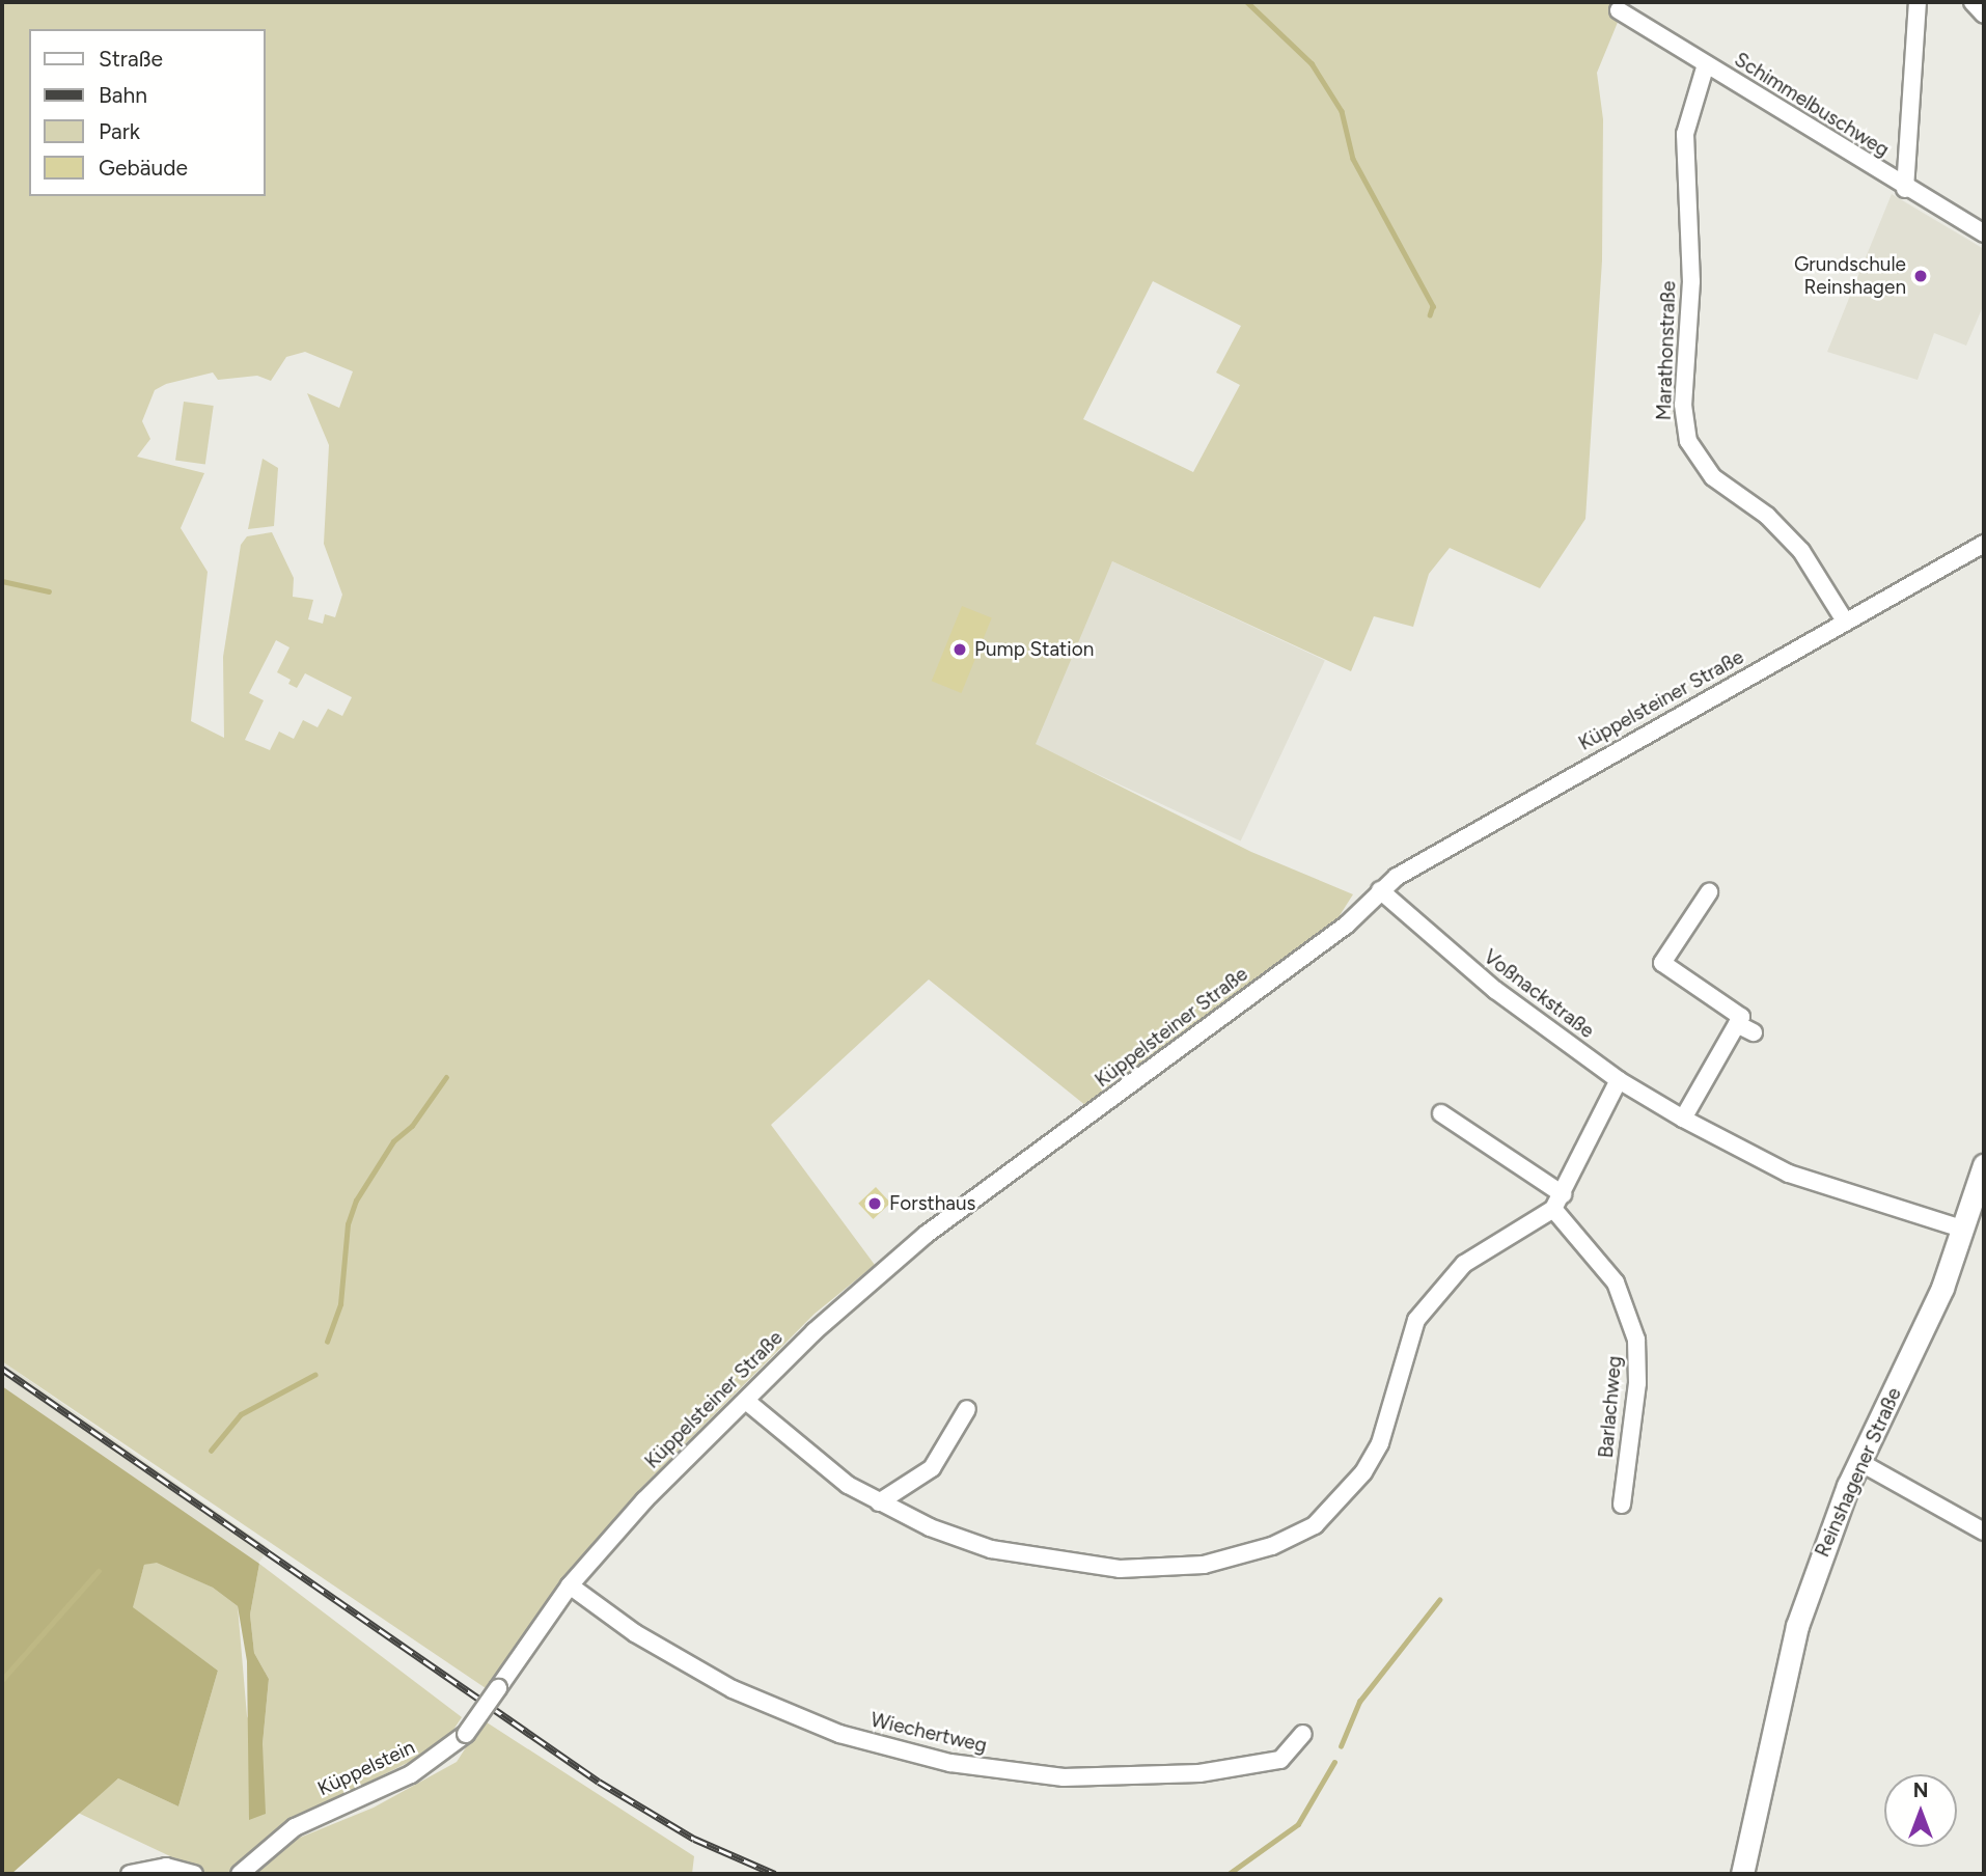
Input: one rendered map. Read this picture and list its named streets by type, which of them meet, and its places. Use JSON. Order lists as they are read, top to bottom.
{
  "streets": {
    "main road": ["Reinshagener Straße"],
    "street": [
      "Schimmelbuschweg",
      "Marathonstraße",
      "Küppelsteiner Straße",
      "Voßnackstraße",
      "Barlachweg",
      "Wiechertweg",
      "Küppelstein"
    ]
  },
  "crossings": [
    ["Schimmelbuschweg", "Marathonstraße"],
    ["Marathonstraße", "Küppelsteiner Straße"],
    ["Küppelsteiner Straße", "Voßnackstraße"],
    ["Küppelsteiner Straße", "Wiechertweg"],
    ["Küppelsteiner Straße", "Küppelstein"],
    ["Voßnackstraße", "Reinshagener Straße"]
  ],
  "places": ["Grundschule Reinshagen", "Pump Station", "Forsthaus"],
  "legend": [
    "Straße",
    "Bahn",
    "Park",
    "Gebäude"
  ],
  "north": "top"
}
